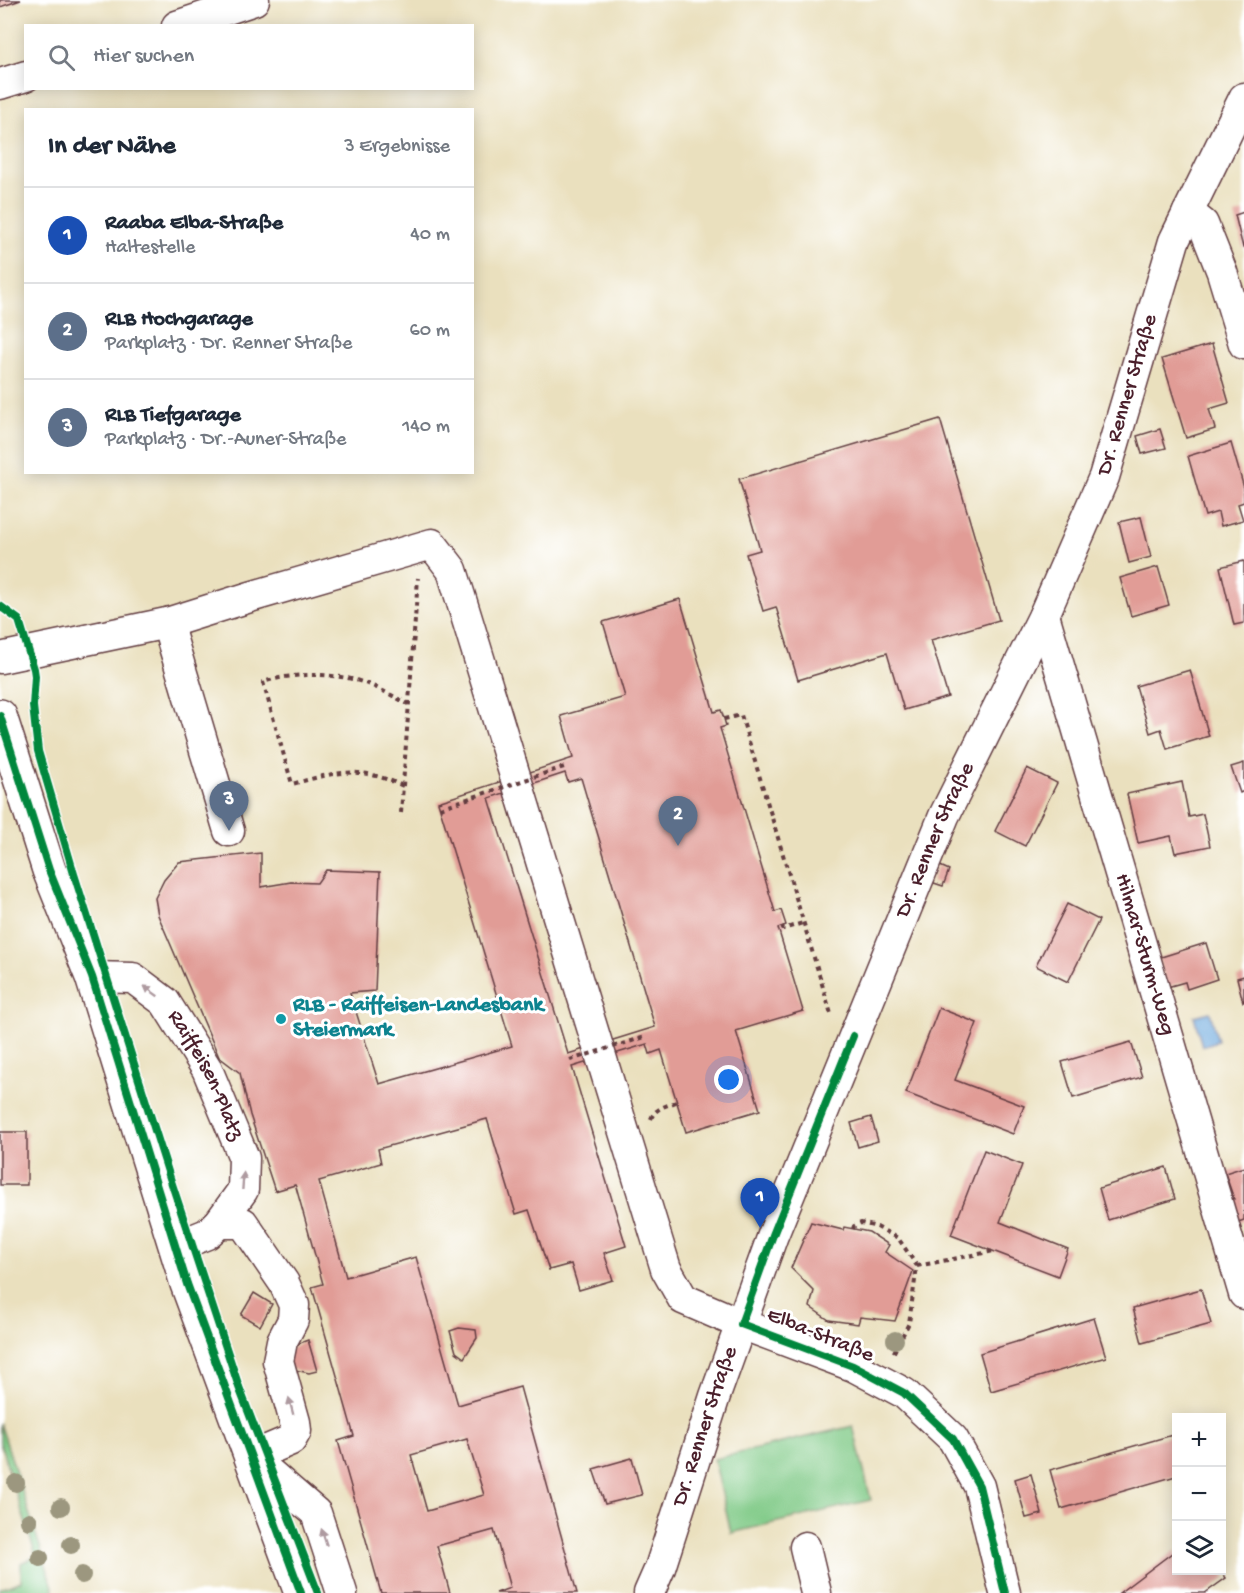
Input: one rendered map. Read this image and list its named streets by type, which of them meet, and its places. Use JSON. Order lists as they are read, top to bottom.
{
  "streets": {
    "street": [
      "Dr. Renner Straße",
      "Hilmar-Sturm-Weg",
      "Raiffeisen-Platz",
      "Elba-Straße"
    ]
  },
  "crossings": [
    ["Dr. Renner Straße", "Hilmar-Sturm-Weg"],
    ["Dr. Renner Straße", "Elba-Straße"]
  ],
  "places": ["RLB - Raiffeisen-Landesbank Steiermark"],
  "page": {
    "search": "Hier suchen",
    "heading": ["In der Nähe", "3 Ergebnisse"],
    "list": [
      {
        "mark": "1",
        "name": "Raaba Elba-Straße",
        "note": "Haltestelle",
        "value": "40 m"
      },
      {
        "mark": "2",
        "name": "RLB Hochgarage",
        "note": "Parkplatz · Dr. Renner Straße",
        "value": "60 m"
      },
      {
        "mark": "3",
        "name": "RLB Tiefgarage",
        "note": "Parkplatz · Dr.-Auner-Straße",
        "value": "140 m"
      }
    ],
    "pins": ["3", "2", "1"],
    "map_buttons": ["+", "−"]
  }
}
